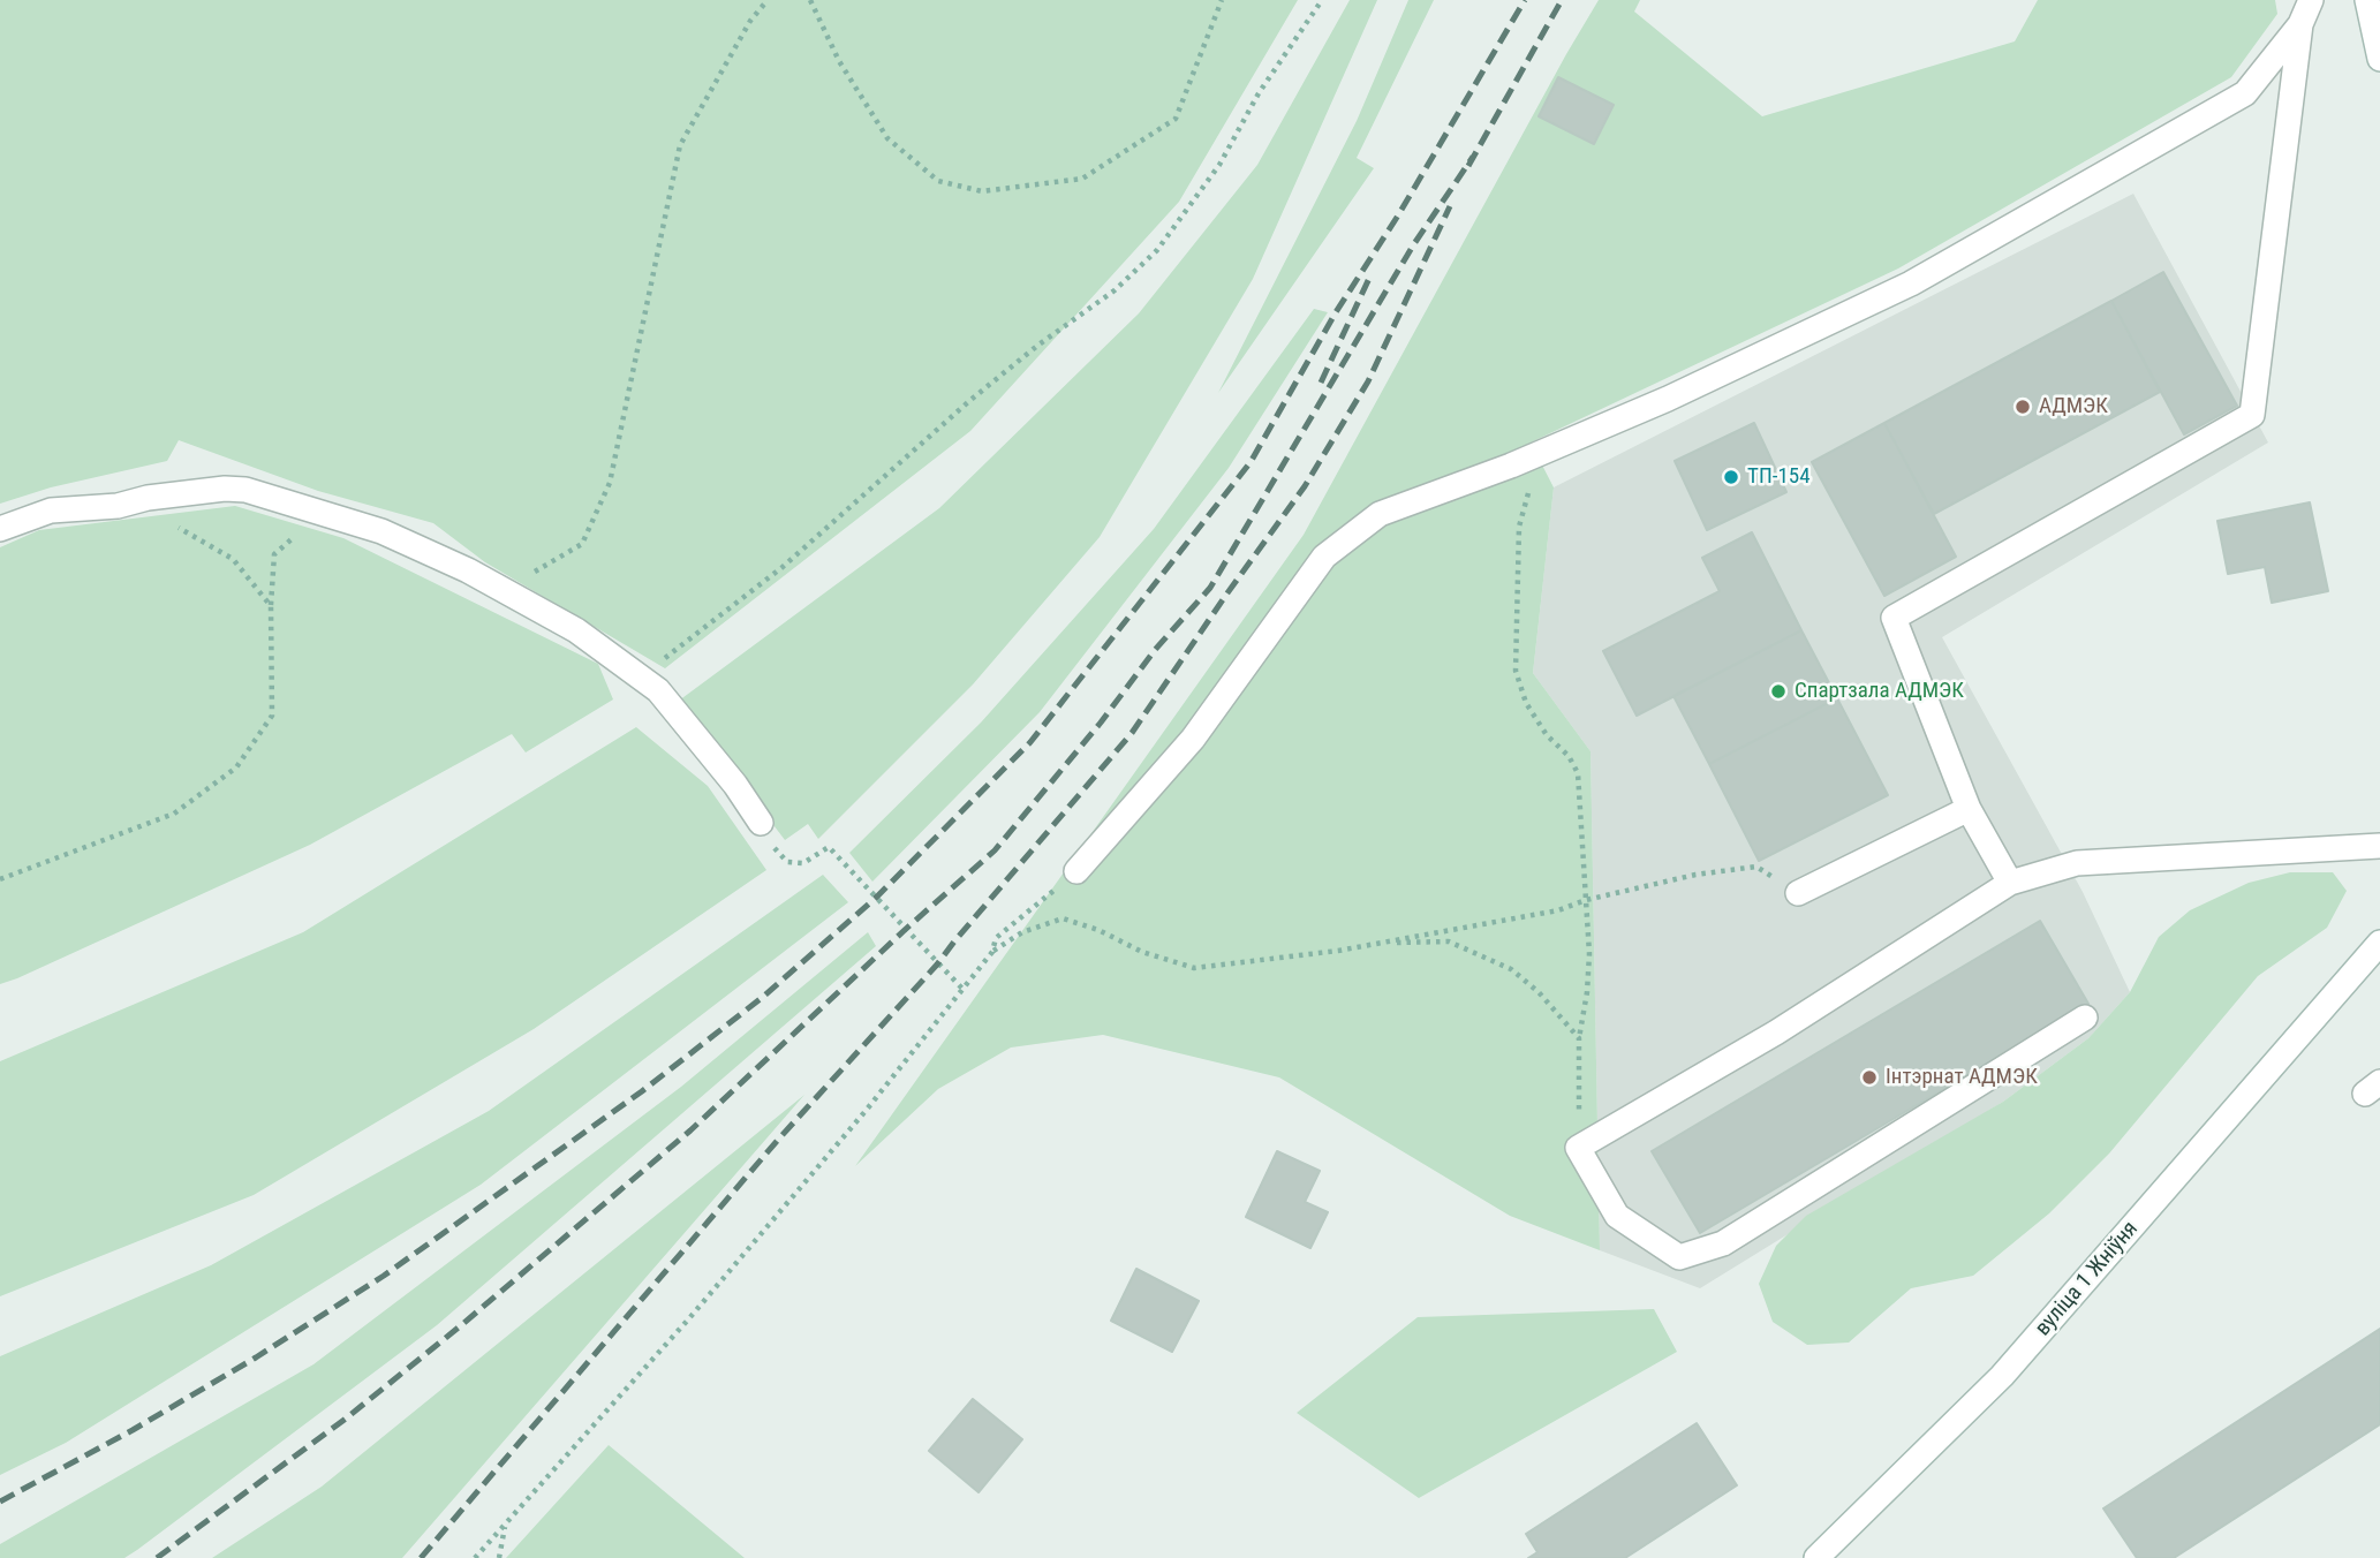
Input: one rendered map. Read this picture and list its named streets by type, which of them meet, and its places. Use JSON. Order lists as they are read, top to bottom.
{
  "streets": {
    "main road": ["вуліца 1 Жніўня"]
  },
  "places": [
    "АДМЭК",
    "ТП-154",
    "Спартзала АДМЭК",
    "Інтэрнат АДМЭК"
  ]
}
